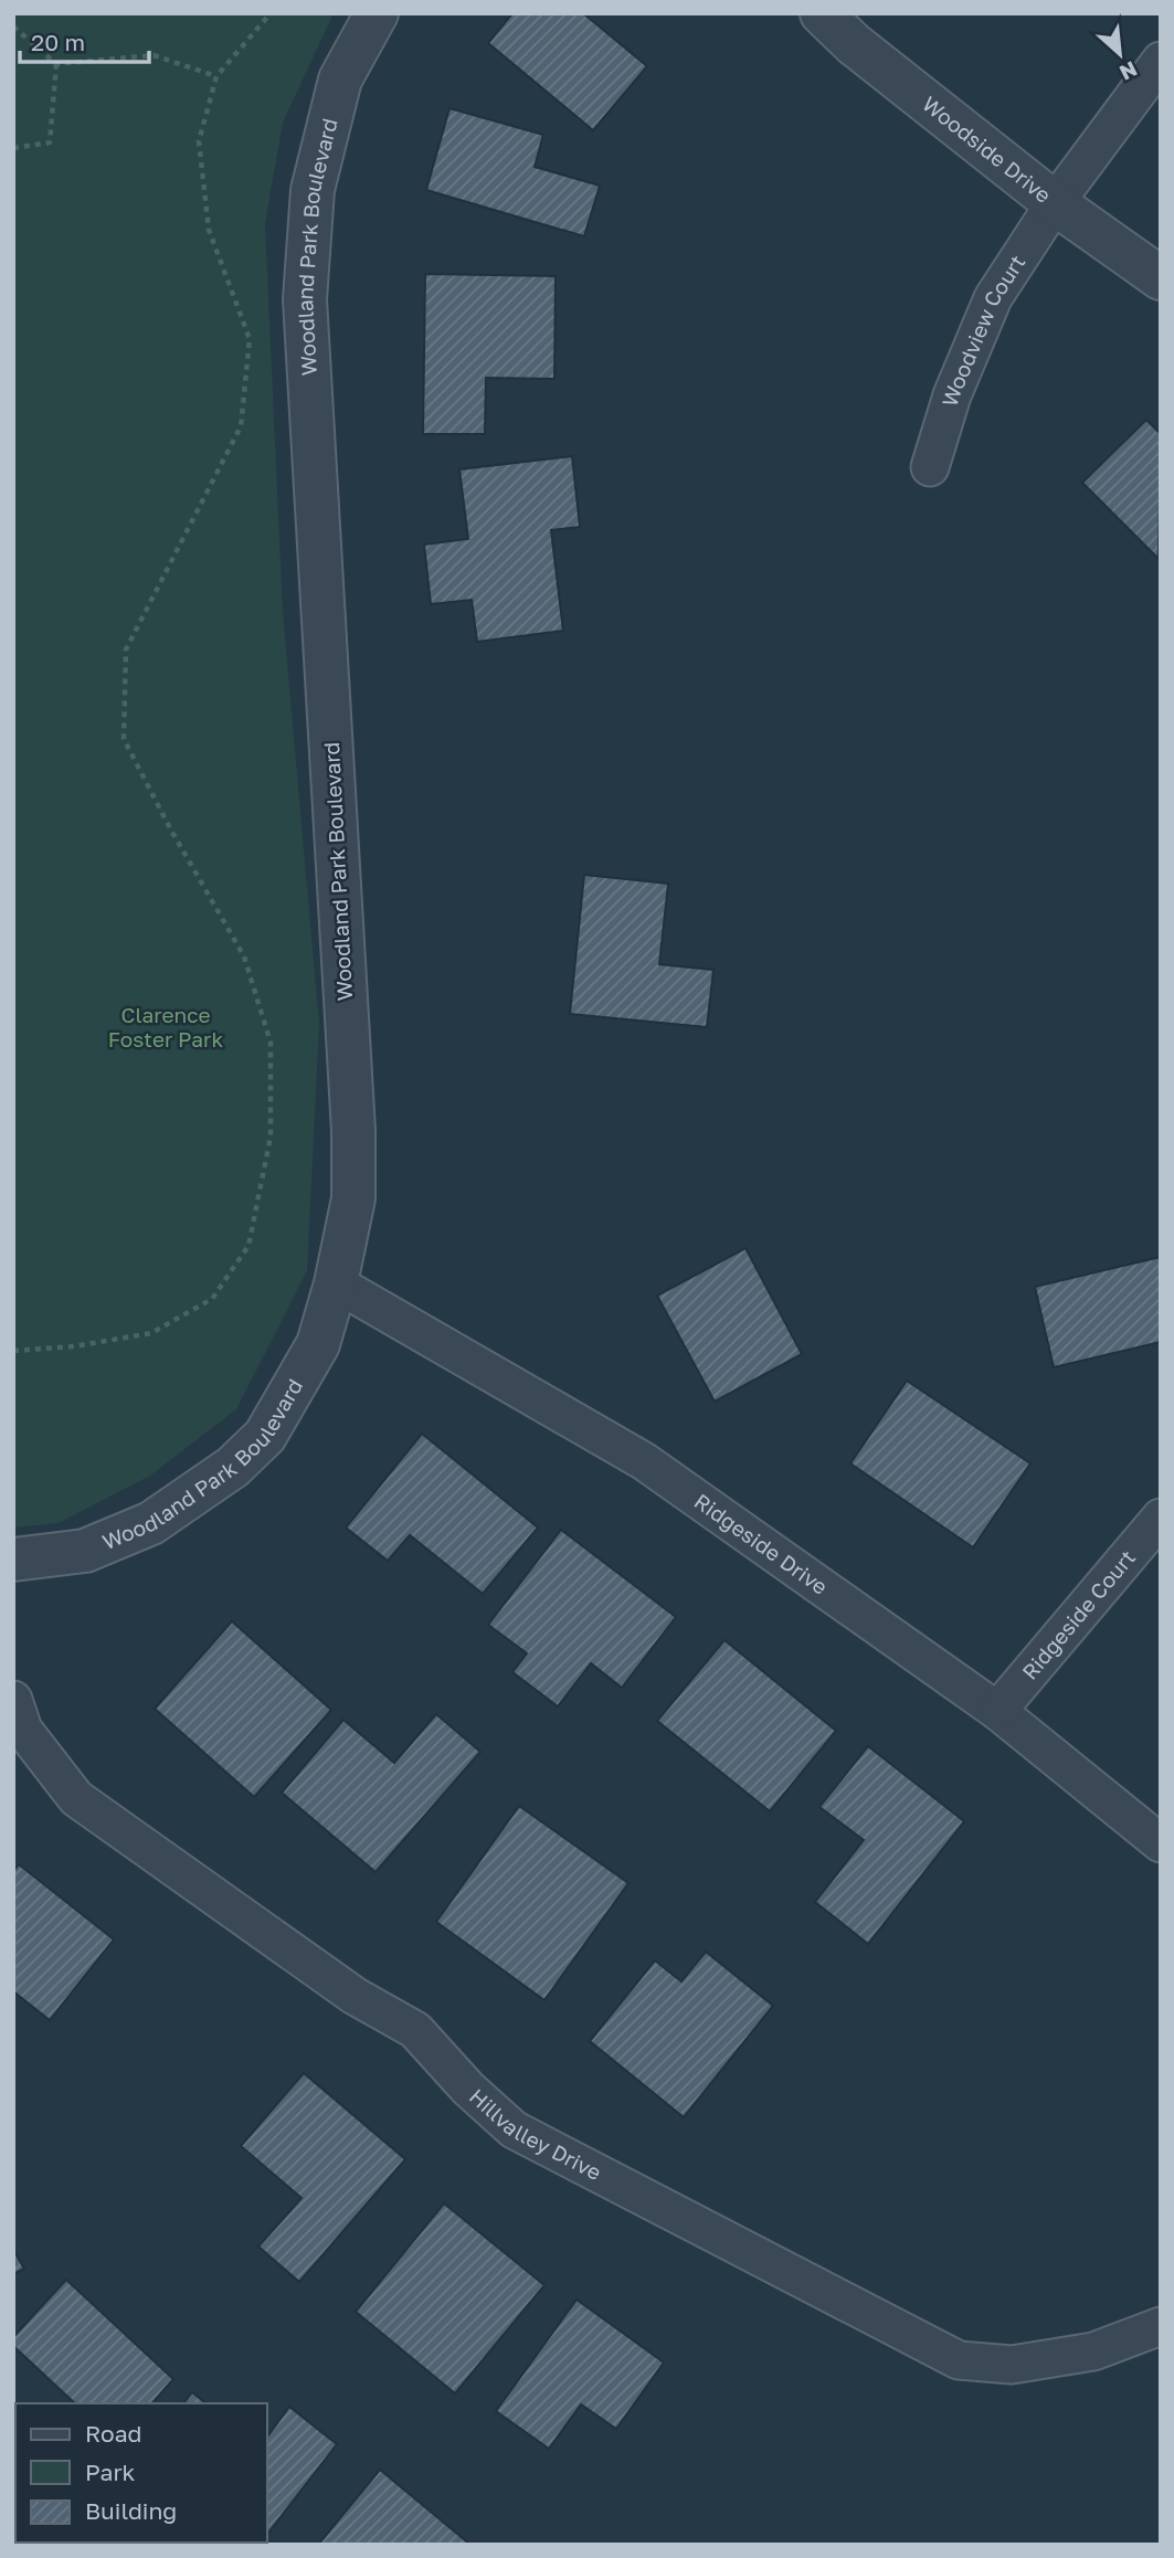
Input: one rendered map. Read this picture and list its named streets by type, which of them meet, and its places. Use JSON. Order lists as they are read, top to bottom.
{
  "streets": {
    "street": [
      "Woodside Drive",
      "Woodland Park Boulevard",
      "Woodview Court",
      "Ridgeside Drive",
      "Ridgeside Court",
      "Hillvalley Drive"
    ]
  },
  "crossings": [
    ["Woodside Drive", "Woodview Court"],
    ["Woodland Park Boulevard", "Ridgeside Drive"],
    ["Ridgeside Drive", "Ridgeside Court"]
  ],
  "parks": ["Clarence Foster Park"],
  "legend": ["Road", "Park", "Building"],
  "scale_bar": "20 m",
  "north": "bottom right"
}
